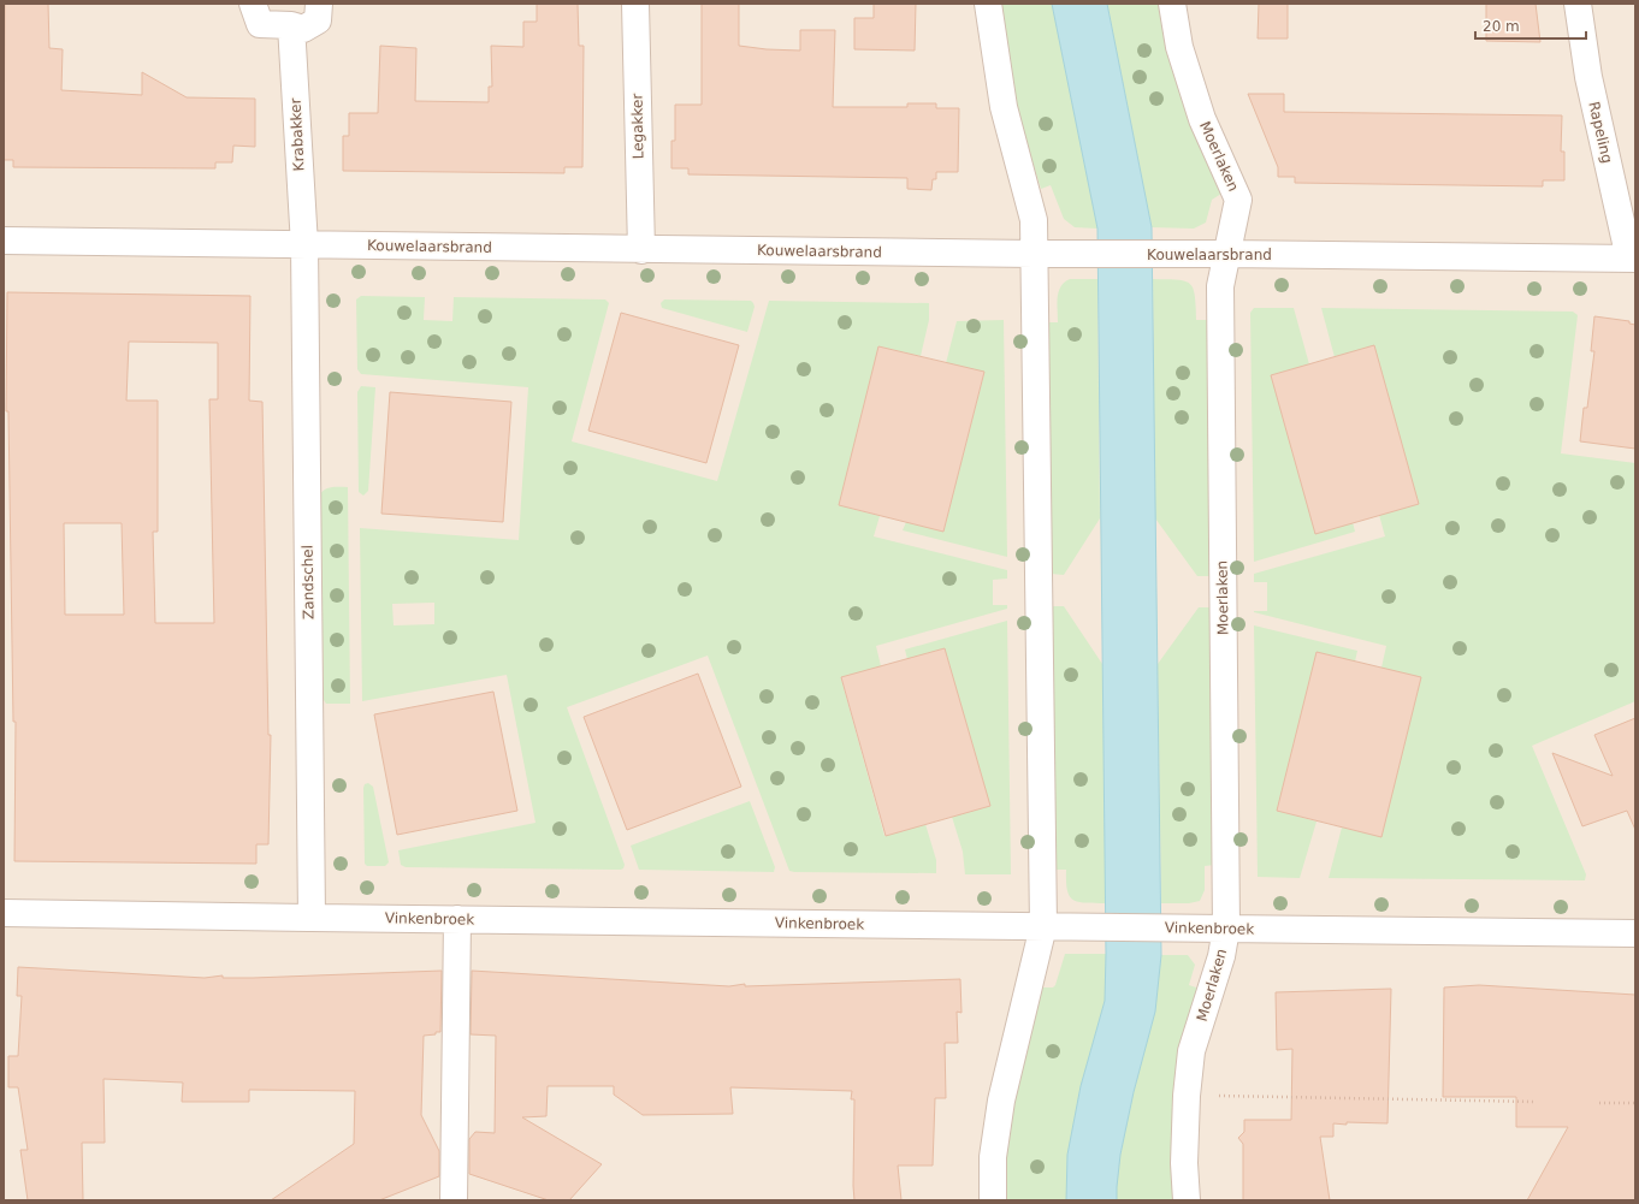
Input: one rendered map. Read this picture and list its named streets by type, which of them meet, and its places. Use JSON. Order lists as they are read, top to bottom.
{
  "streets": {
    "street": [
      "Legakker",
      "Rapeling",
      "Krabakker",
      "Moerlaken",
      "Kouwelaarsbrand",
      "Zandschel",
      "Vinkenbroek"
    ]
  },
  "crossings": [
    ["Legakker", "Kouwelaarsbrand"],
    ["Rapeling", "Kouwelaarsbrand"],
    ["Krabakker", "Kouwelaarsbrand"],
    ["Krabakker", "Zandschel"],
    ["Moerlaken", "Kouwelaarsbrand"],
    ["Moerlaken", "Vinkenbroek"],
    ["Kouwelaarsbrand", "Zandschel"],
    ["Zandschel", "Vinkenbroek"]
  ],
  "scale_bar": "20 m"
}
